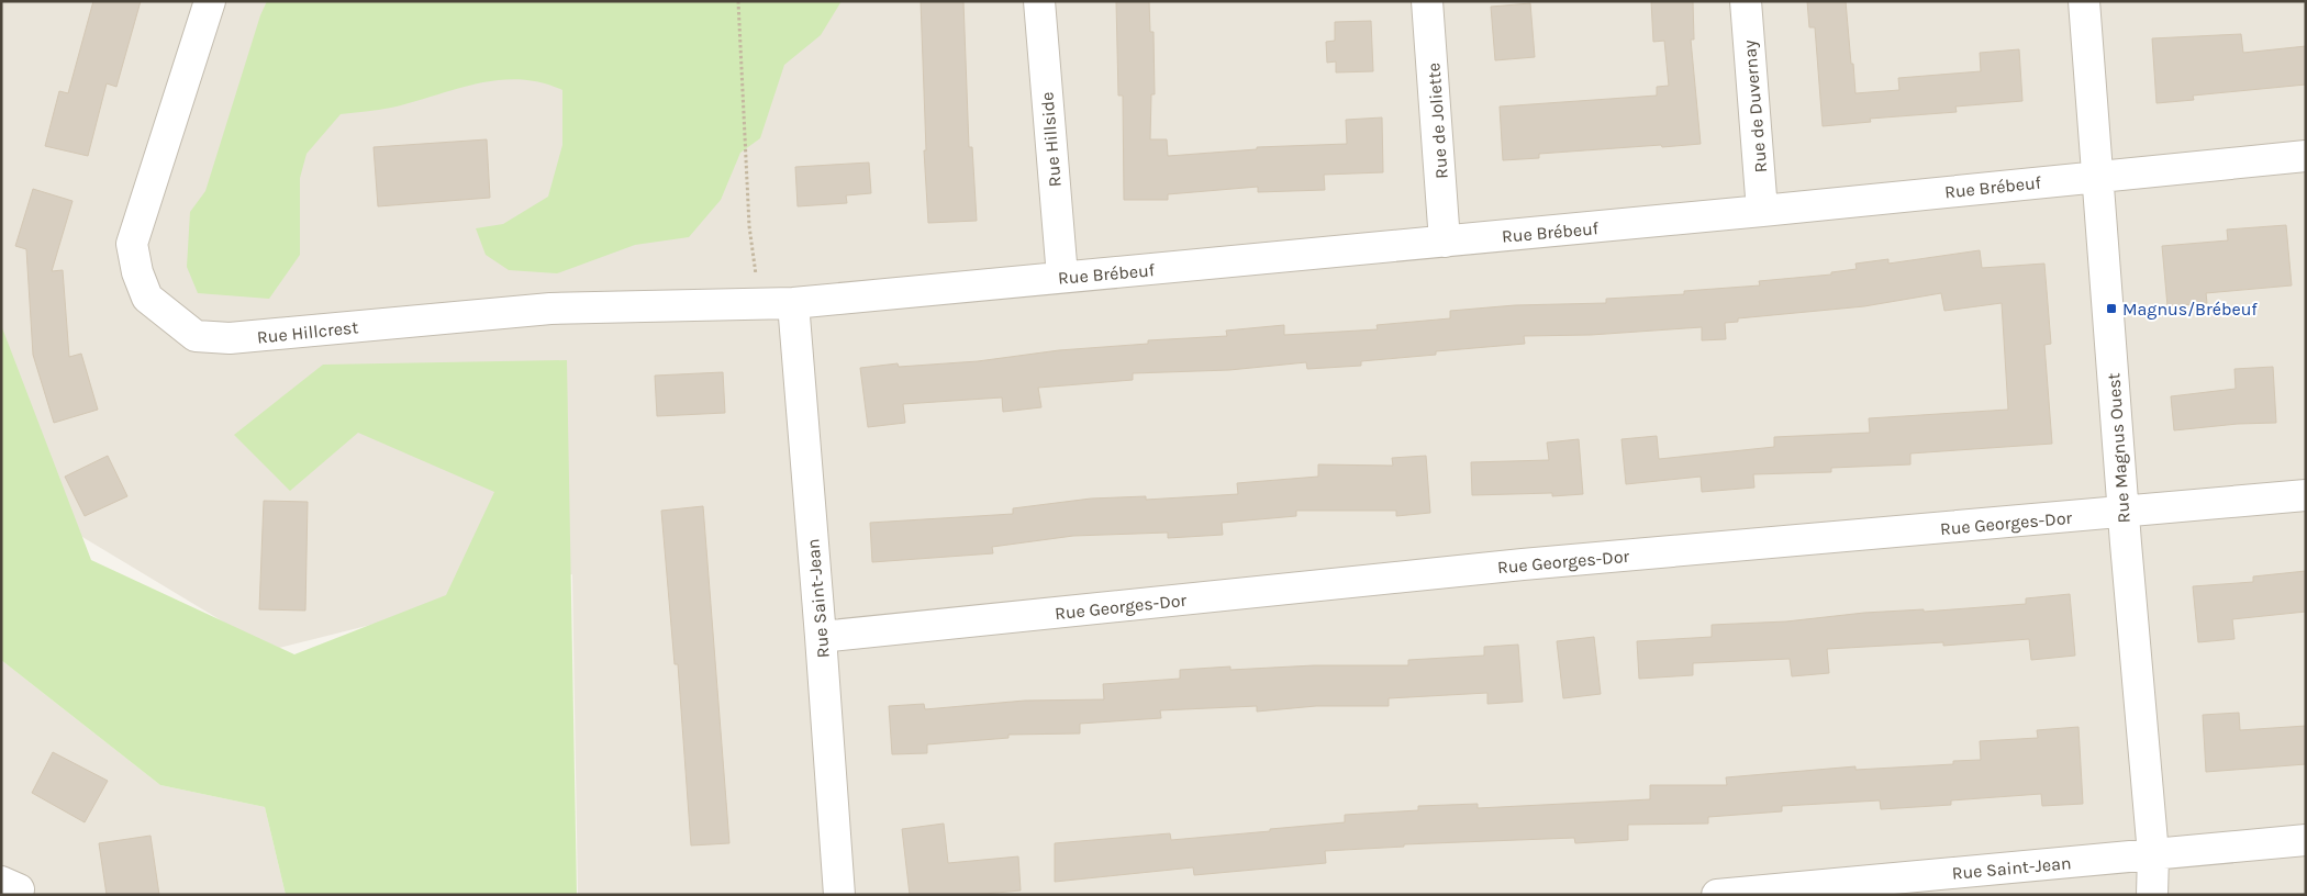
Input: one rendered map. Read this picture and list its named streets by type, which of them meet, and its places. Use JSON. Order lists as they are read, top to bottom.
{
  "streets": {
    "street": [
      "Rue de Duvernay",
      "Rue de Joliette",
      "Rue Hillside",
      "Rue Brébeuf",
      "Rue Hillcrest",
      "Rue Magnus Ouest",
      "Rue Georges-Dor",
      "Rue Saint-Jean"
    ]
  },
  "crossings": [
    ["Rue de Duvernay", "Rue Brébeuf"],
    ["Rue de Joliette", "Rue Brébeuf"],
    ["Rue Hillside", "Rue Brébeuf"],
    ["Rue Brébeuf", "Rue Hillcrest"],
    ["Rue Brébeuf", "Rue Magnus Ouest"],
    ["Rue Brébeuf", "Rue Saint-Jean"],
    ["Rue Hillcrest", "Rue Saint-Jean"],
    ["Rue Magnus Ouest", "Rue Georges-Dor"],
    ["Rue Magnus Ouest", "Rue Saint-Jean"],
    ["Rue Georges-Dor", "Rue Saint-Jean"]
  ],
  "places": {
    "transit": ["Magnus/Brébeuf"]
  }
}
